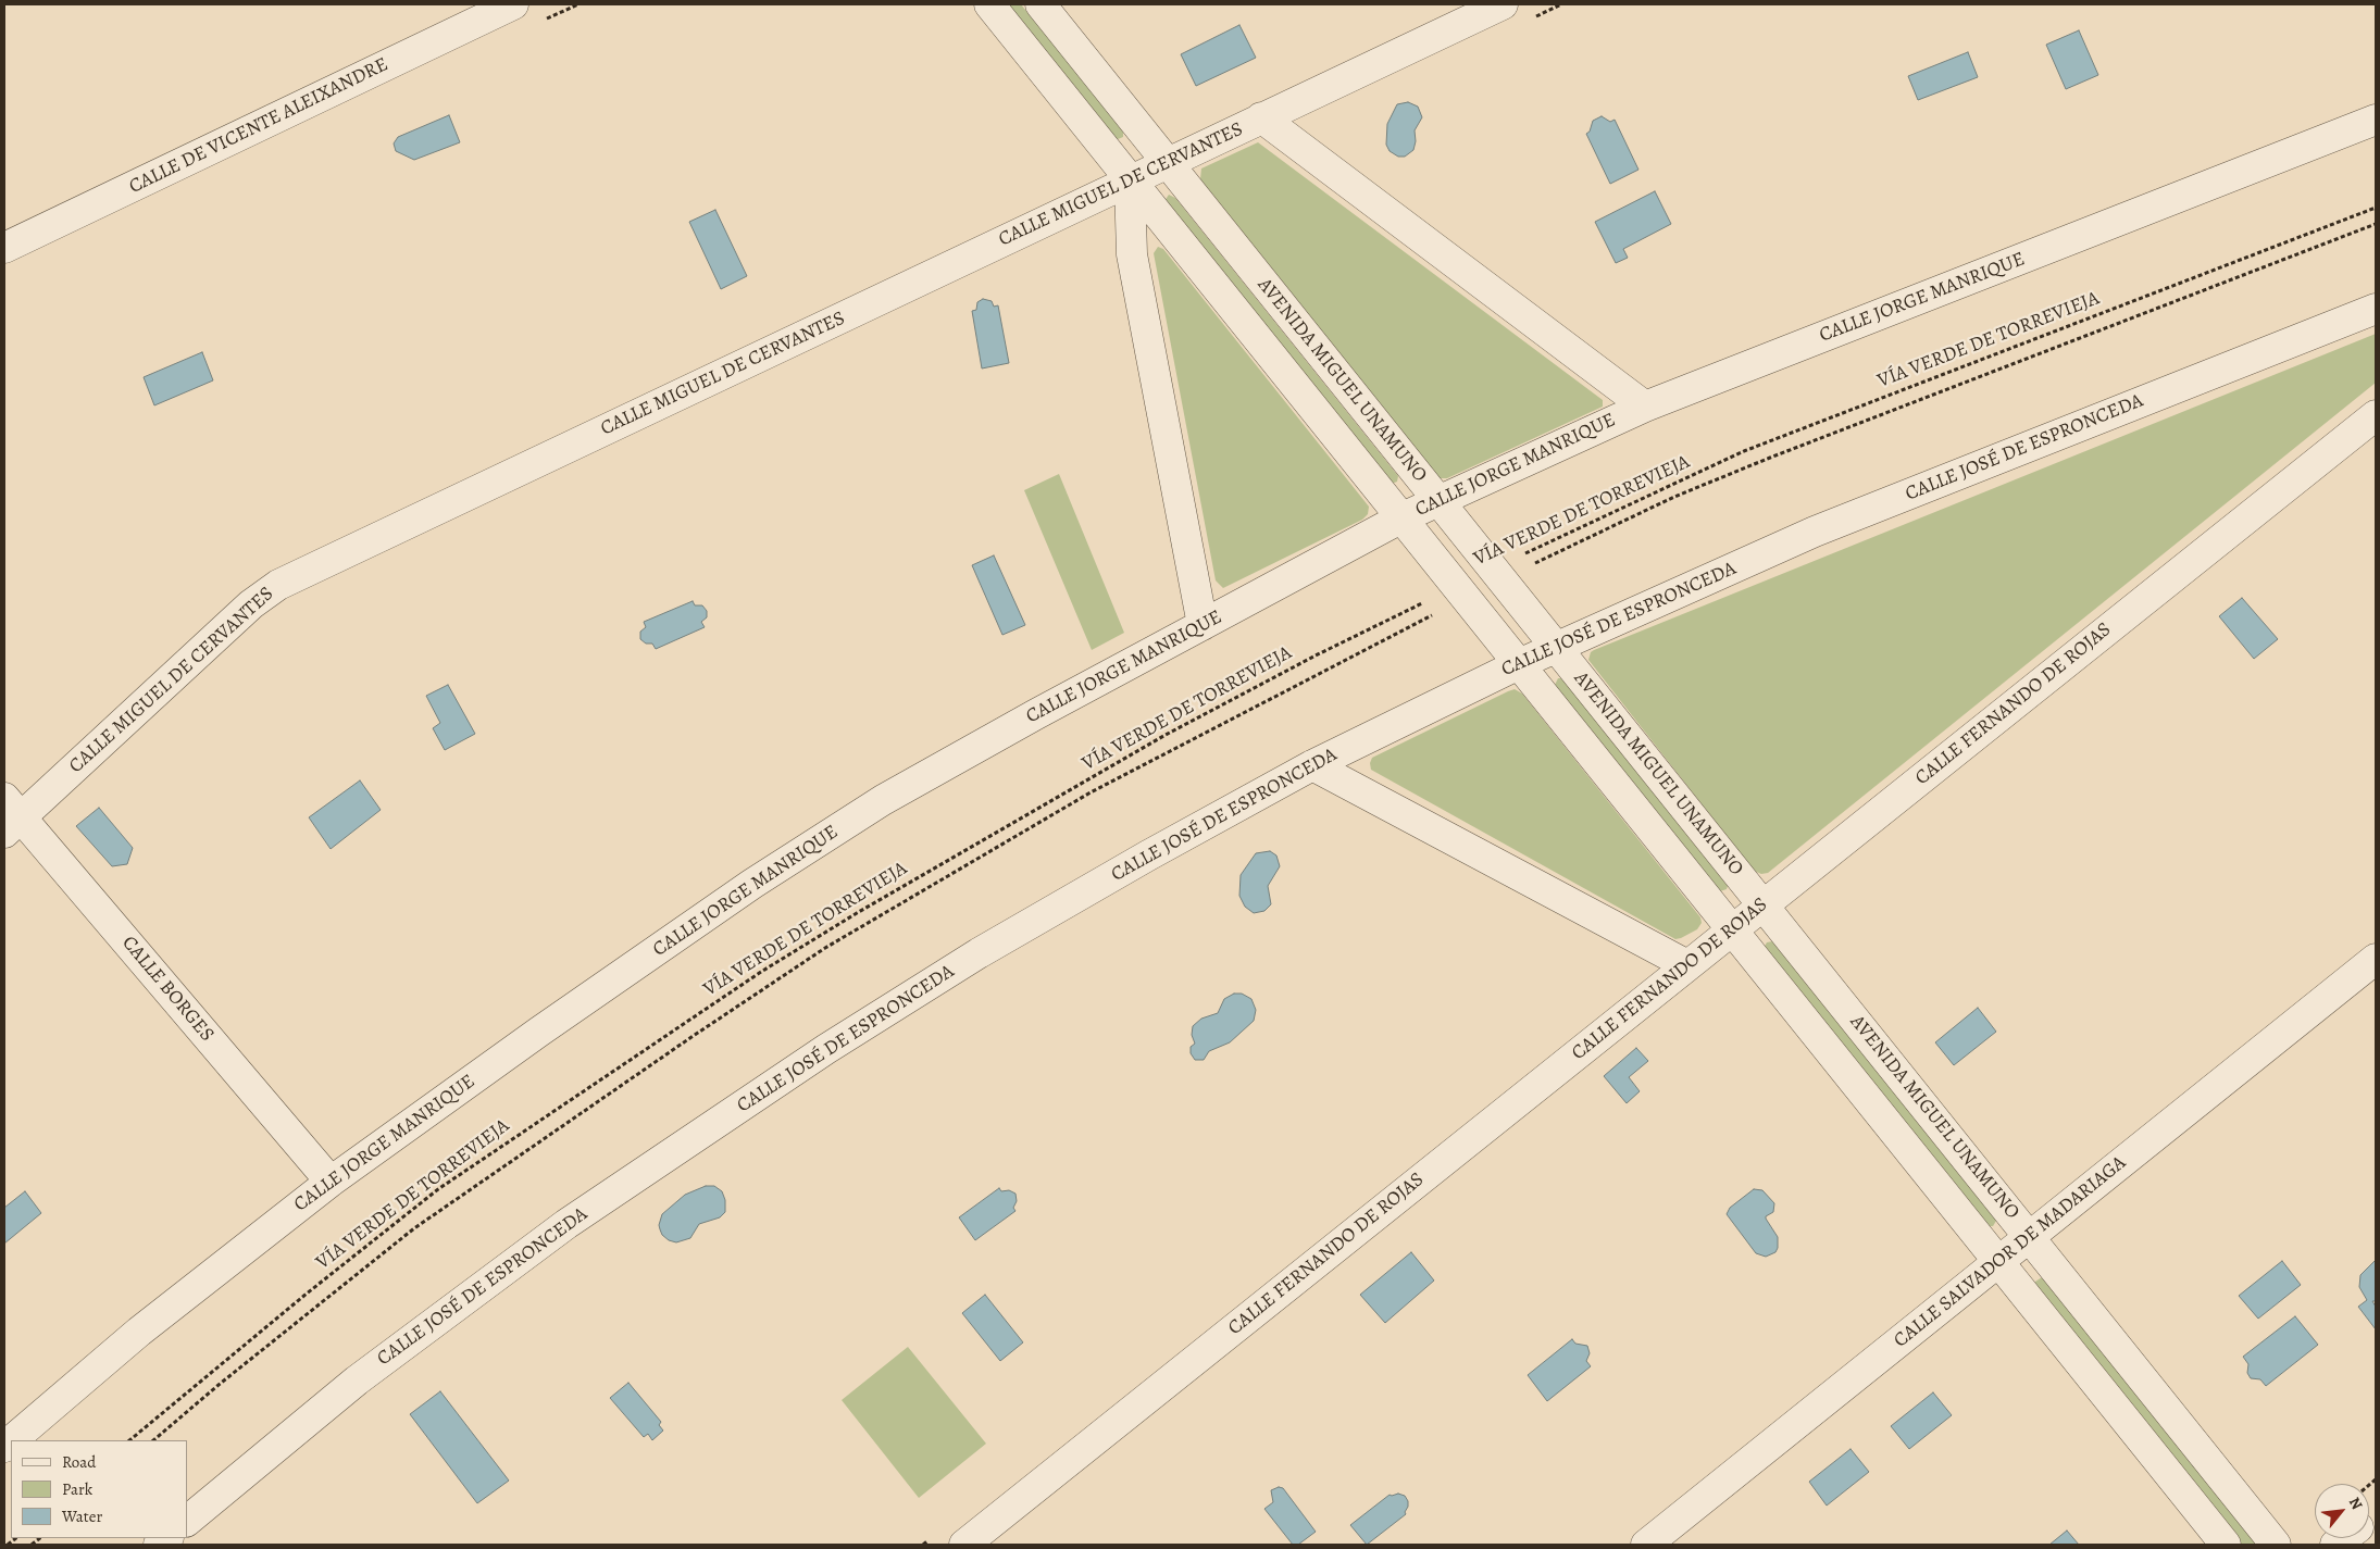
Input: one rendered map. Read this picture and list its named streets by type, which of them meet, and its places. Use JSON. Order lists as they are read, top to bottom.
{
  "streets": {
    "street": [
      "CALLE DE VICENTE ALEIXANDRE",
      "CALLE MIGUEL DE CERVANTES",
      "CALLE JORGE MANRIQUE",
      "AVENIDA MIGUEL UNAMUNO",
      "CALLE JOSÉ DE ESPRONCEDA",
      "CALLE FERNANDO DE ROJAS",
      "CALLE BORGES",
      "CALLE SALVADOR DE MADARIAGA"
    ],
    "path": ["VÍA VERDE DE TORREVIEJA"]
  },
  "crossings": [
    ["CALLE MIGUEL DE CERVANTES", "AVENIDA MIGUEL UNAMUNO"],
    ["CALLE MIGUEL DE CERVANTES", "CALLE BORGES"],
    ["CALLE JORGE MANRIQUE", "AVENIDA MIGUEL UNAMUNO"],
    ["CALLE JORGE MANRIQUE", "CALLE BORGES"],
    ["VÍA VERDE DE TORREVIEJA", "AVENIDA MIGUEL UNAMUNO"],
    ["AVENIDA MIGUEL UNAMUNO", "CALLE JOSÉ DE ESPRONCEDA"],
    ["AVENIDA MIGUEL UNAMUNO", "CALLE FERNANDO DE ROJAS"],
    ["AVENIDA MIGUEL UNAMUNO", "CALLE SALVADOR DE MADARIAGA"]
  ],
  "legend": ["Road", "Park", "Water"],
  "north": "top right"
}
